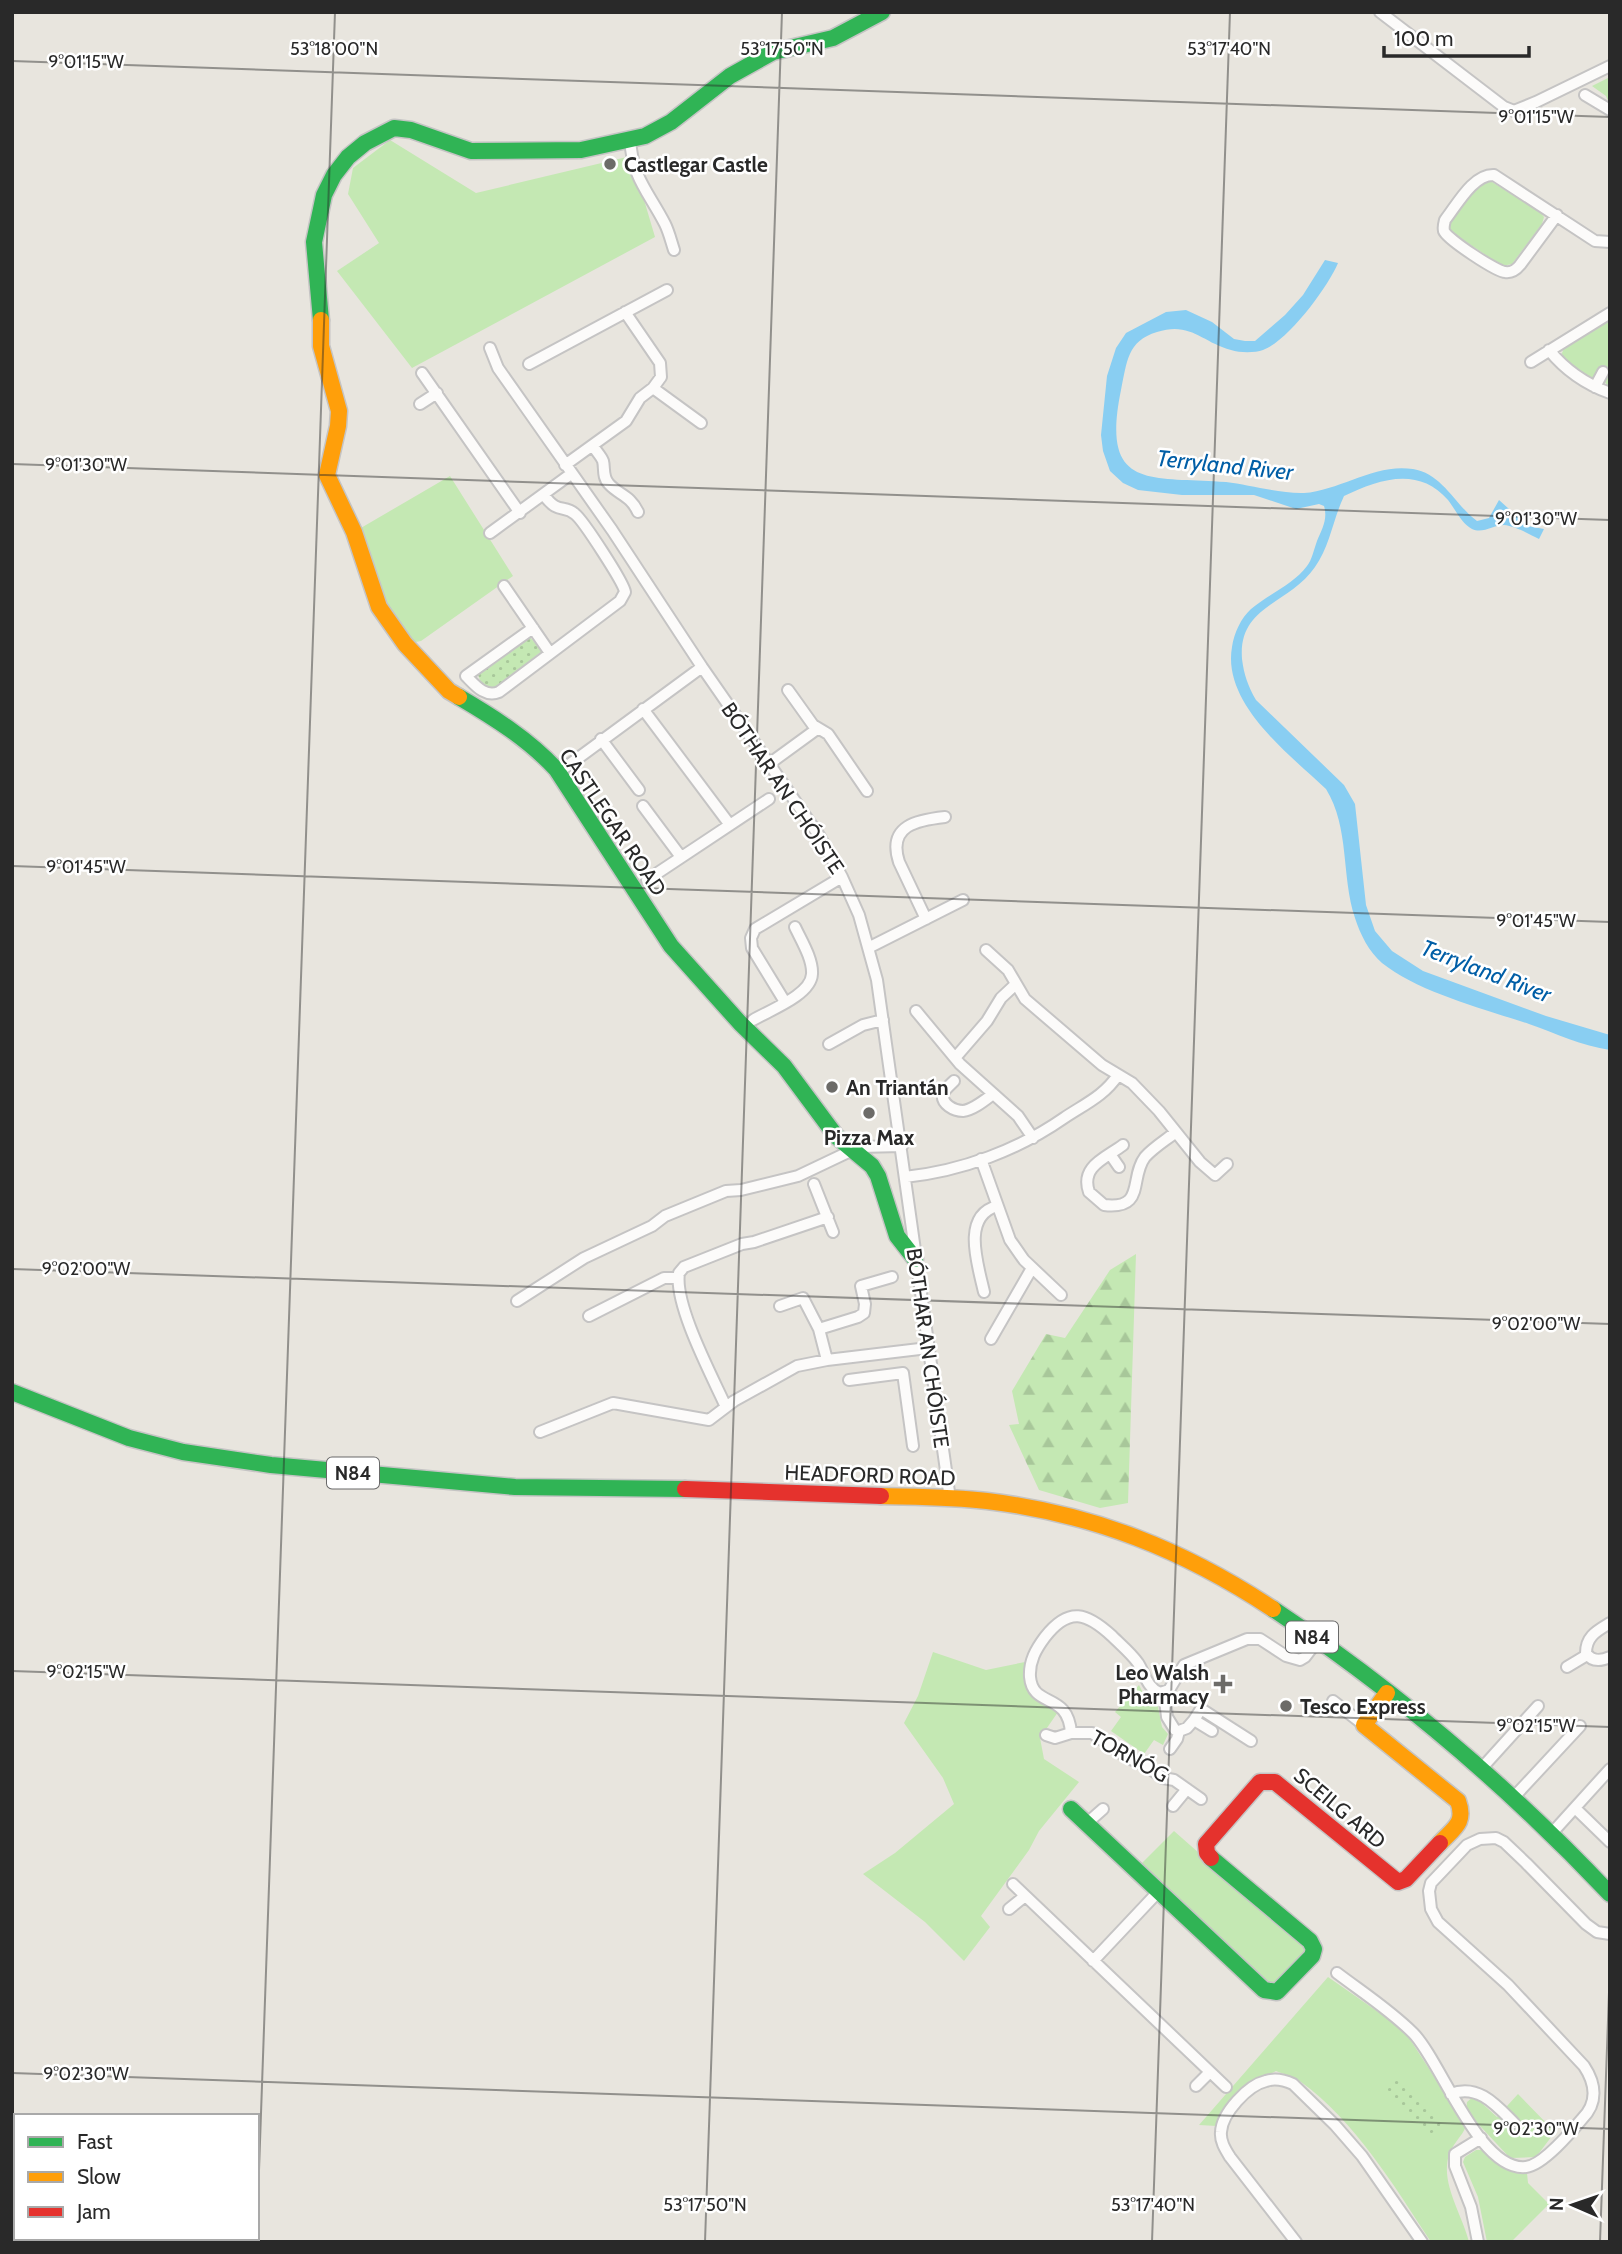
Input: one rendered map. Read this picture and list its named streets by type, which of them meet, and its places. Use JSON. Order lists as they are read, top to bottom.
{
  "streets": {
    "street": [
      "BÓTHAR AN CHÓISTE",
      "CASTLEGAR ROAD",
      "N84",
      "HEADFORD ROAD",
      "TORNÓG",
      "SCEILG ARD"
    ]
  },
  "crossings": [
    ["BÓTHAR AN CHÓISTE", "CASTLEGAR ROAD"],
    ["BÓTHAR AN CHÓISTE", "HEADFORD ROAD"]
  ],
  "water": ["Terryland River"],
  "places": {
    "other": [
      "Castlegar Castle",
      "An Triantán",
      "Pizza Max",
      "Tesco Express"
    ],
    "health": ["Leo Walsh Pharmacy"]
  },
  "legend": ["Fast", "Slow", "Jam"],
  "scale_bar": "100 m",
  "north": "left",
  "coordinates": [
    "53°18'00\"N",
    "53°17'50\"N",
    "53°17'40\"N",
    "9°01'15\"W",
    "9°01'30\"W",
    "9°01'45\"W",
    "9°02'00\"W",
    "9°02'15\"W",
    "9°02'30\"W"
  ]
}
